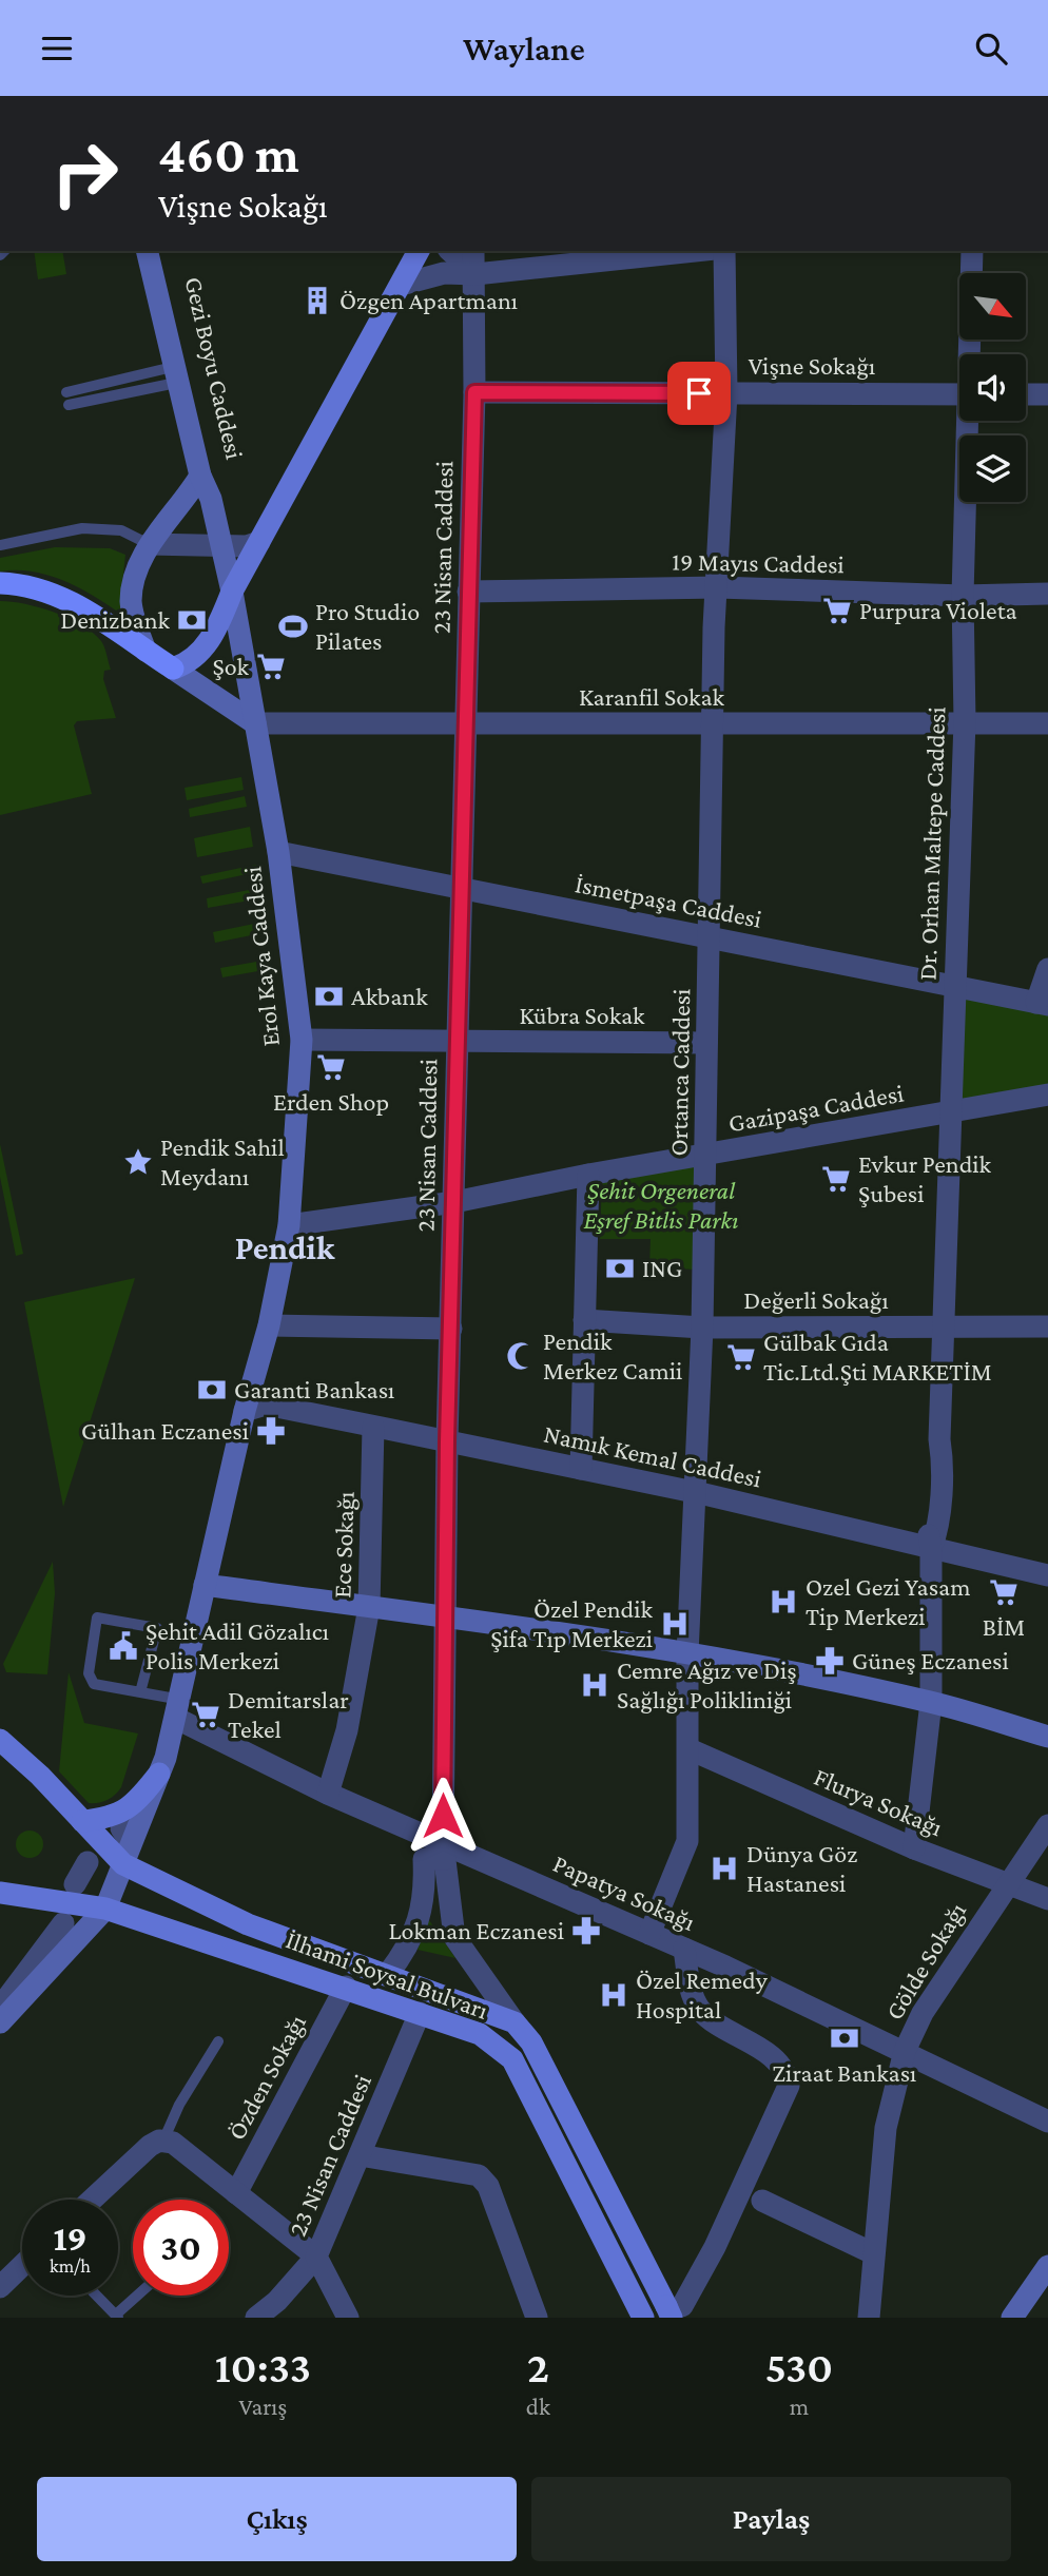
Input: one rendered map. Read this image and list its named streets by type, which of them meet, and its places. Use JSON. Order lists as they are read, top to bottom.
{
  "streets": {
    "main road": ["İlhami Soysal Bulvarı"],
    "street": [
      "Vişne Sokağı",
      "Gezi Boyu Caddesi",
      "23 Nisan Caddesi",
      "19 Mayıs Caddesi",
      "Karanfil Sokak",
      "Dr. Orhan Maltepe Caddesi",
      "İsmetpaşa Caddesi",
      "Erol Kaya Caddesi",
      "Kübra Sokak",
      "Ortanca Caddesi",
      "Gazipaşa Caddesi",
      "Değerli Sokağı",
      "Namık Kemal Caddesi",
      "Ece Sokağı",
      "Flurya Sokağı",
      "Papatya Sokağı",
      "Gölde Sokağı",
      "Özden Sokağı"
    ]
  },
  "crossings": [
    ["Vişne Sokağı", "23 Nisan Caddesi"],
    ["Vişne Sokağı", "Ortanca Caddesi"],
    ["23 Nisan Caddesi", "19 Mayıs Caddesi"],
    ["23 Nisan Caddesi", "Karanfil Sokak"],
    ["23 Nisan Caddesi", "İsmetpaşa Caddesi"],
    ["23 Nisan Caddesi", "Kübra Sokak"],
    ["23 Nisan Caddesi", "Gazipaşa Caddesi"],
    ["23 Nisan Caddesi", "Namık Kemal Caddesi"],
    ["23 Nisan Caddesi", "Papatya Sokağı"],
    ["23 Nisan Caddesi", "İlhami Soysal Bulvarı"],
    ["19 Mayıs Caddesi", "Dr. Orhan Maltepe Caddesi"],
    ["19 Mayıs Caddesi", "Ortanca Caddesi"],
    ["Karanfil Sokak", "Dr. Orhan Maltepe Caddesi"],
    ["Karanfil Sokak", "Erol Kaya Caddesi"],
    ["Karanfil Sokak", "Ortanca Caddesi"],
    ["Dr. Orhan Maltepe Caddesi", "İsmetpaşa Caddesi"],
    ["Dr. Orhan Maltepe Caddesi", "Gazipaşa Caddesi"],
    ["Dr. Orhan Maltepe Caddesi", "Değerli Sokağı"],
    ["Dr. Orhan Maltepe Caddesi", "Namık Kemal Caddesi"],
    ["Dr. Orhan Maltepe Caddesi", "Flurya Sokağı"],
    ["İsmetpaşa Caddesi", "Erol Kaya Caddesi"],
    ["İsmetpaşa Caddesi", "Ortanca Caddesi"],
    ["Erol Kaya Caddesi", "Kübra Sokak"],
    ["Erol Kaya Caddesi", "Gazipaşa Caddesi"],
    ["Erol Kaya Caddesi", "Namık Kemal Caddesi"],
    ["Erol Kaya Caddesi", "Papatya Sokağı"],
    ["Erol Kaya Caddesi", "İlhami Soysal Bulvarı"],
    ["Kübra Sokak", "Ortanca Caddesi"],
    ["Ortanca Caddesi", "Gazipaşa Caddesi"],
    ["Ortanca Caddesi", "Değerli Sokağı"],
    ["Ortanca Caddesi", "Namık Kemal Caddesi"],
    ["Ortanca Caddesi", "Flurya Sokağı"],
    ["Ortanca Caddesi", "Papatya Sokağı"],
    ["Namık Kemal Caddesi", "Ece Sokağı"],
    ["Ece Sokağı", "Papatya Sokağı"],
    ["Flurya Sokağı", "Gölde Sokağı"],
    ["Papatya Sokağı", "Gölde Sokağı"],
    ["İlhami Soysal Bulvarı", "Özden Sokağı"]
  ],
  "districts": ["Pendik"],
  "parks": ["Şehit Orgeneral Eşref Bitlis Parkı"],
  "places": {
    "building": ["Özgen Apartmanı"],
    "supermarket": [
      "Purpura Violeta",
      "Şok",
      "Erden Shop",
      "Evkur Pendik Şubesi",
      "Gülbak Gıda Tic.Ltd.Şti MARKETİM",
      "BİM",
      "Demitarslar Tekel"
    ],
    "bank": [
      "Denizbank",
      "Akbank",
      "ING",
      "Garanti Bankası",
      "Ziraat Bankası"
    ],
    "sports": ["Pro Studio Pilates"],
    "place": ["Pendik Sahil Meydanı"],
    "mosque": ["Pendik Merkez Camii"],
    "pharmacy": ["Gülhan Eczanesi", "Güneş Eczanesi", "Lokman Eczanesi"],
    "hospital": [
      "Ozel Gezi Yasam Tip Merkezi",
      "Özel Pendik Şifa Tıp Merkezi",
      "Cemre Ağız ve Diş Sağlığı Polikliniği",
      "Dünya Göz Hastanesi",
      "Özel Remedy Hospital"
    ],
    "public building": ["Şehit Adil Gözalıcı Polis Merkezi"]
  },
  "north": "bottom right",
  "page": {
    "header": "Waylane",
    "turn": ["460 m", "Vişne Sokağı"],
    "speed": "19 km/h",
    "limit": "30",
    "eta": [
      "10:33",
      "Varış",
      "2",
      "dk",
      "530",
      "m"
    ],
    "buttons": ["Çıkış", "Paylaş"]
  }
}
